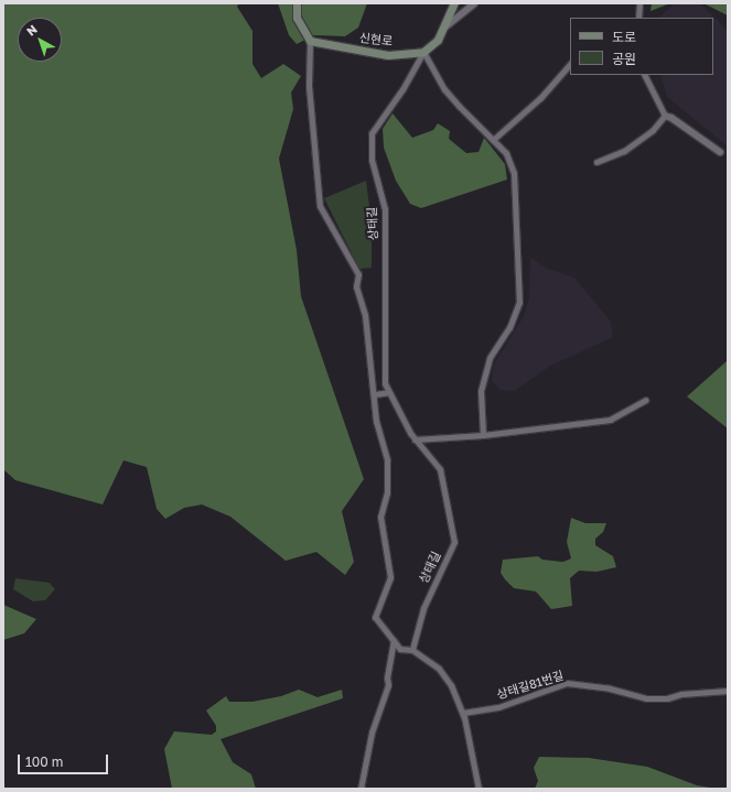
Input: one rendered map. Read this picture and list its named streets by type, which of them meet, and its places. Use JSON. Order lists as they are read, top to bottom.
{
  "streets": {
    "main road": ["신현로"],
    "street": ["상태길", "상태길81번길"]
  },
  "crossings": [
    ["신현로", "상태길"]
  ],
  "legend": ["도로", "공원"],
  "scale_bar": "100 m",
  "north": "top left"
}
